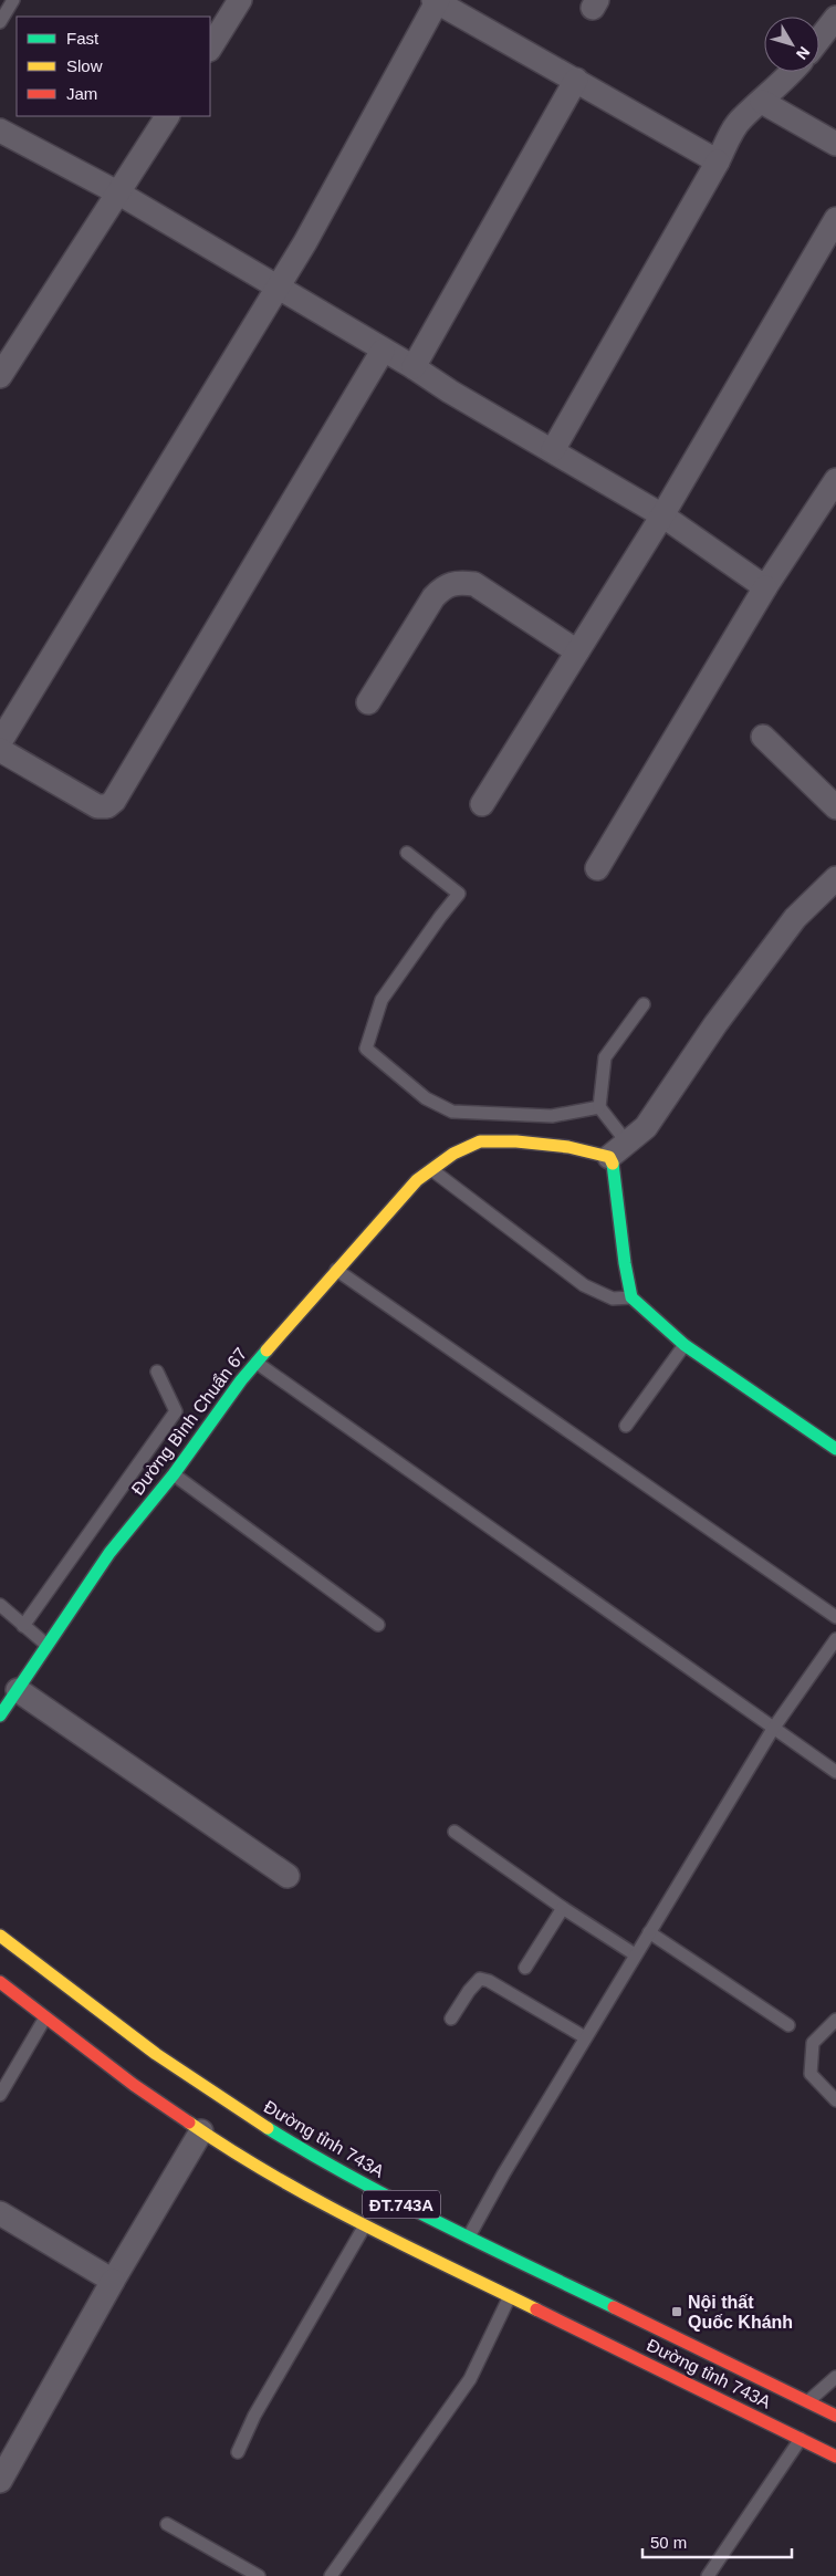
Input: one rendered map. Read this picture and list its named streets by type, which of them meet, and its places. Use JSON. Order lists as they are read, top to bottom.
{
  "streets": {
    "main road": ["Đường Bình Chuẩn 67", "Đường tỉnh 743A", "ĐT.743A"]
  },
  "places": {
    "transit": ["Nội thất Quốc Khánh"]
  },
  "legend": ["Fast", "Slow", "Jam"],
  "scale_bar": "50 m",
  "north": "bottom right"
}
